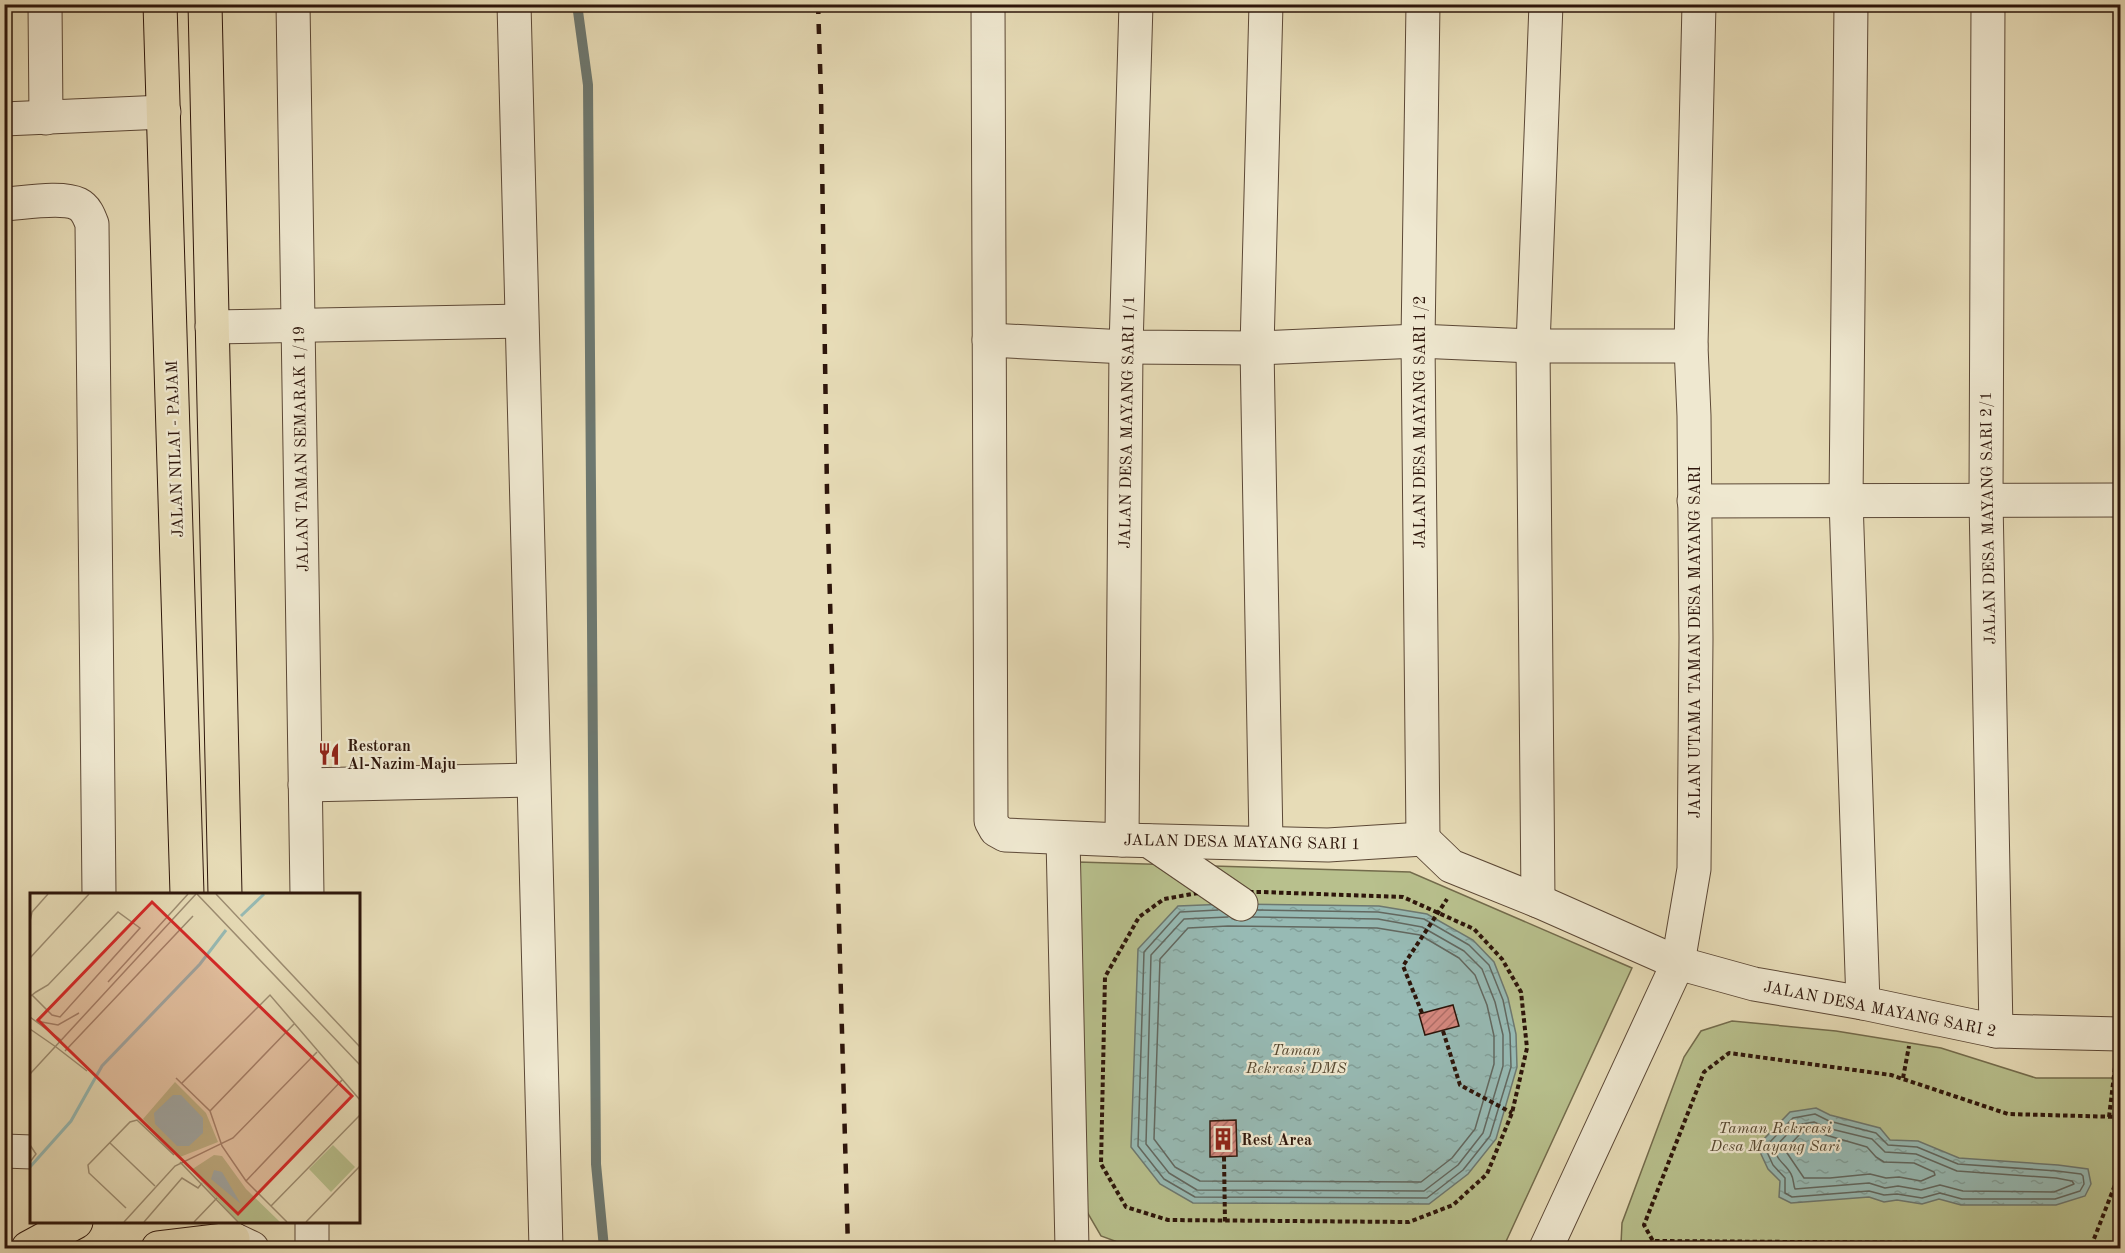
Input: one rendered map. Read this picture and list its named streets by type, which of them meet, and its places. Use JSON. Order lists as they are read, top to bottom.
{
  "streets": {
    "main road": ["JALAN NILAI - PAJAM"],
    "street": [
      "JALAN DESA MAYANG SARI 1/1",
      "JALAN DESA MAYANG SARI 1/2",
      "JALAN TAMAN SEMARAK 1/19",
      "JALAN DESA MAYANG SARI 2/1",
      "JALAN UTAMA TAMAN DESA MAYANG SARI",
      "JALAN DESA MAYANG SARI 1",
      "JALAN DESA MAYANG SARI 2"
    ]
  },
  "crossings": [
    ["JALAN DESA MAYANG SARI 1/1", "JALAN DESA MAYANG SARI 1"],
    ["JALAN DESA MAYANG SARI 1/2", "JALAN DESA MAYANG SARI 1"],
    ["JALAN DESA MAYANG SARI 2/1", "JALAN DESA MAYANG SARI 2"],
    ["JALAN UTAMA TAMAN DESA MAYANG SARI", "JALAN DESA MAYANG SARI 2"]
  ],
  "parks": ["Taman Rekreasi DMS", "Taman Rekreasi Desa Mayang Sari"],
  "places": {
    "restaurant": ["Restoran Al-Nazim Maju"],
    "building": ["Rest Area"]
  }
}
